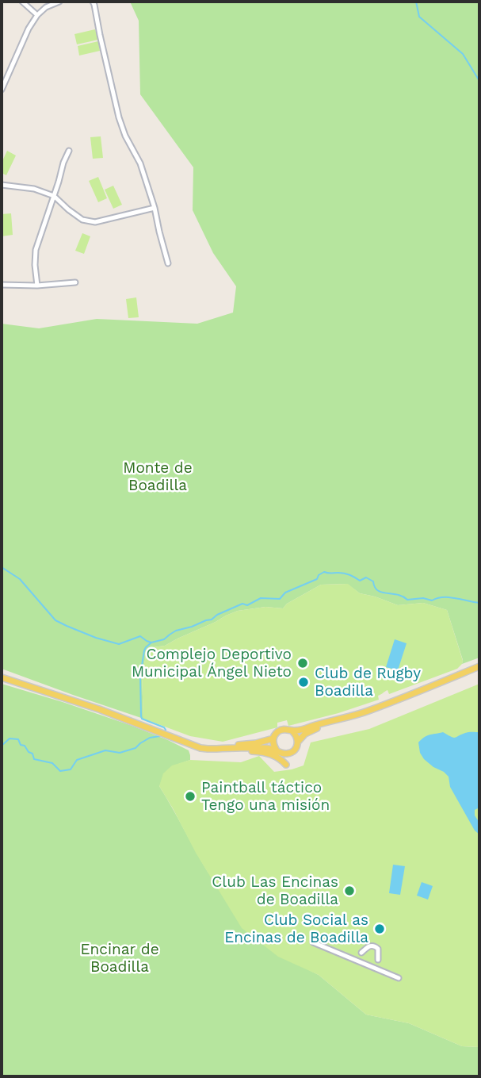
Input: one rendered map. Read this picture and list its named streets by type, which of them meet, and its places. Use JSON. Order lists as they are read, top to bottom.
{
  "parks": ["Monte de Boadilla", "Encinar de Boadilla"],
  "places": [
    "Complejo Deportivo Municipal Ángel Nieto",
    "Club de Rugby Boadilla",
    "Paintball táctico Tengo una misión",
    "Club Las Encinas de Boadilla",
    "Club Social as Encinas de Boadilla"
  ]
}
